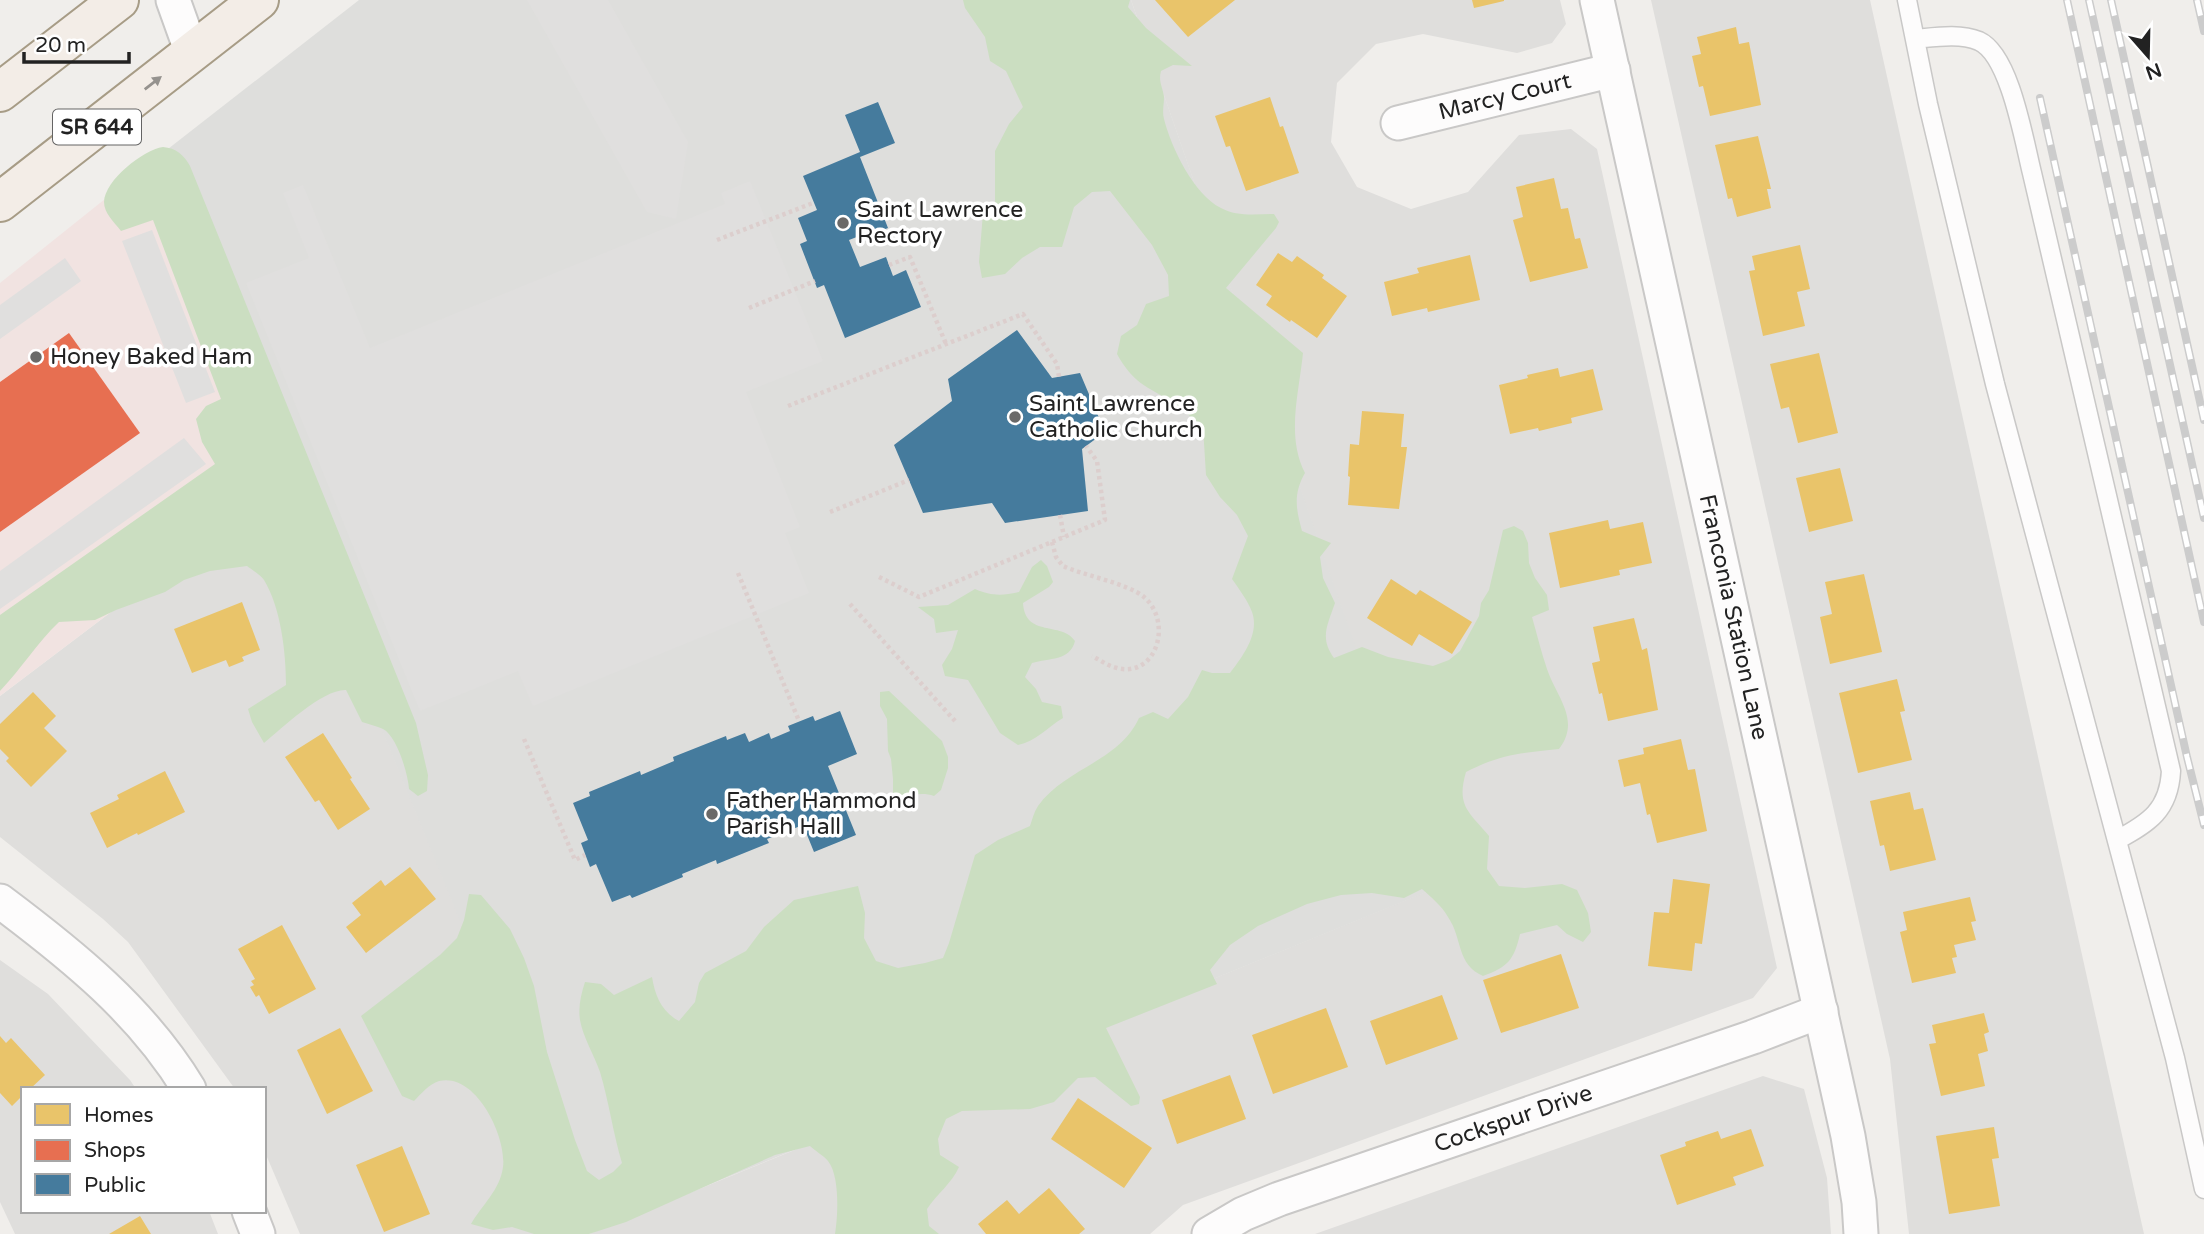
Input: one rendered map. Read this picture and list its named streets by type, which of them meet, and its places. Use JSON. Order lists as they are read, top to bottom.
{
  "streets": {
    "main road": ["SR 644"],
    "street": ["Marcy Court", "Franconia Station Lane", "Cockspur Drive"]
  },
  "crossings": [
    ["Marcy Court", "Franconia Station Lane"],
    ["Franconia Station Lane", "Cockspur Drive"]
  ],
  "places": [
    "Saint Lawrence Rectory",
    "Honey Baked Ham",
    "Saint Lawrence Catholic Church",
    "Father Hammond Parish Hall"
  ],
  "legend": ["Homes", "Shops", "Public"],
  "scale_bar": "20 m",
  "north": "bottom"
}
